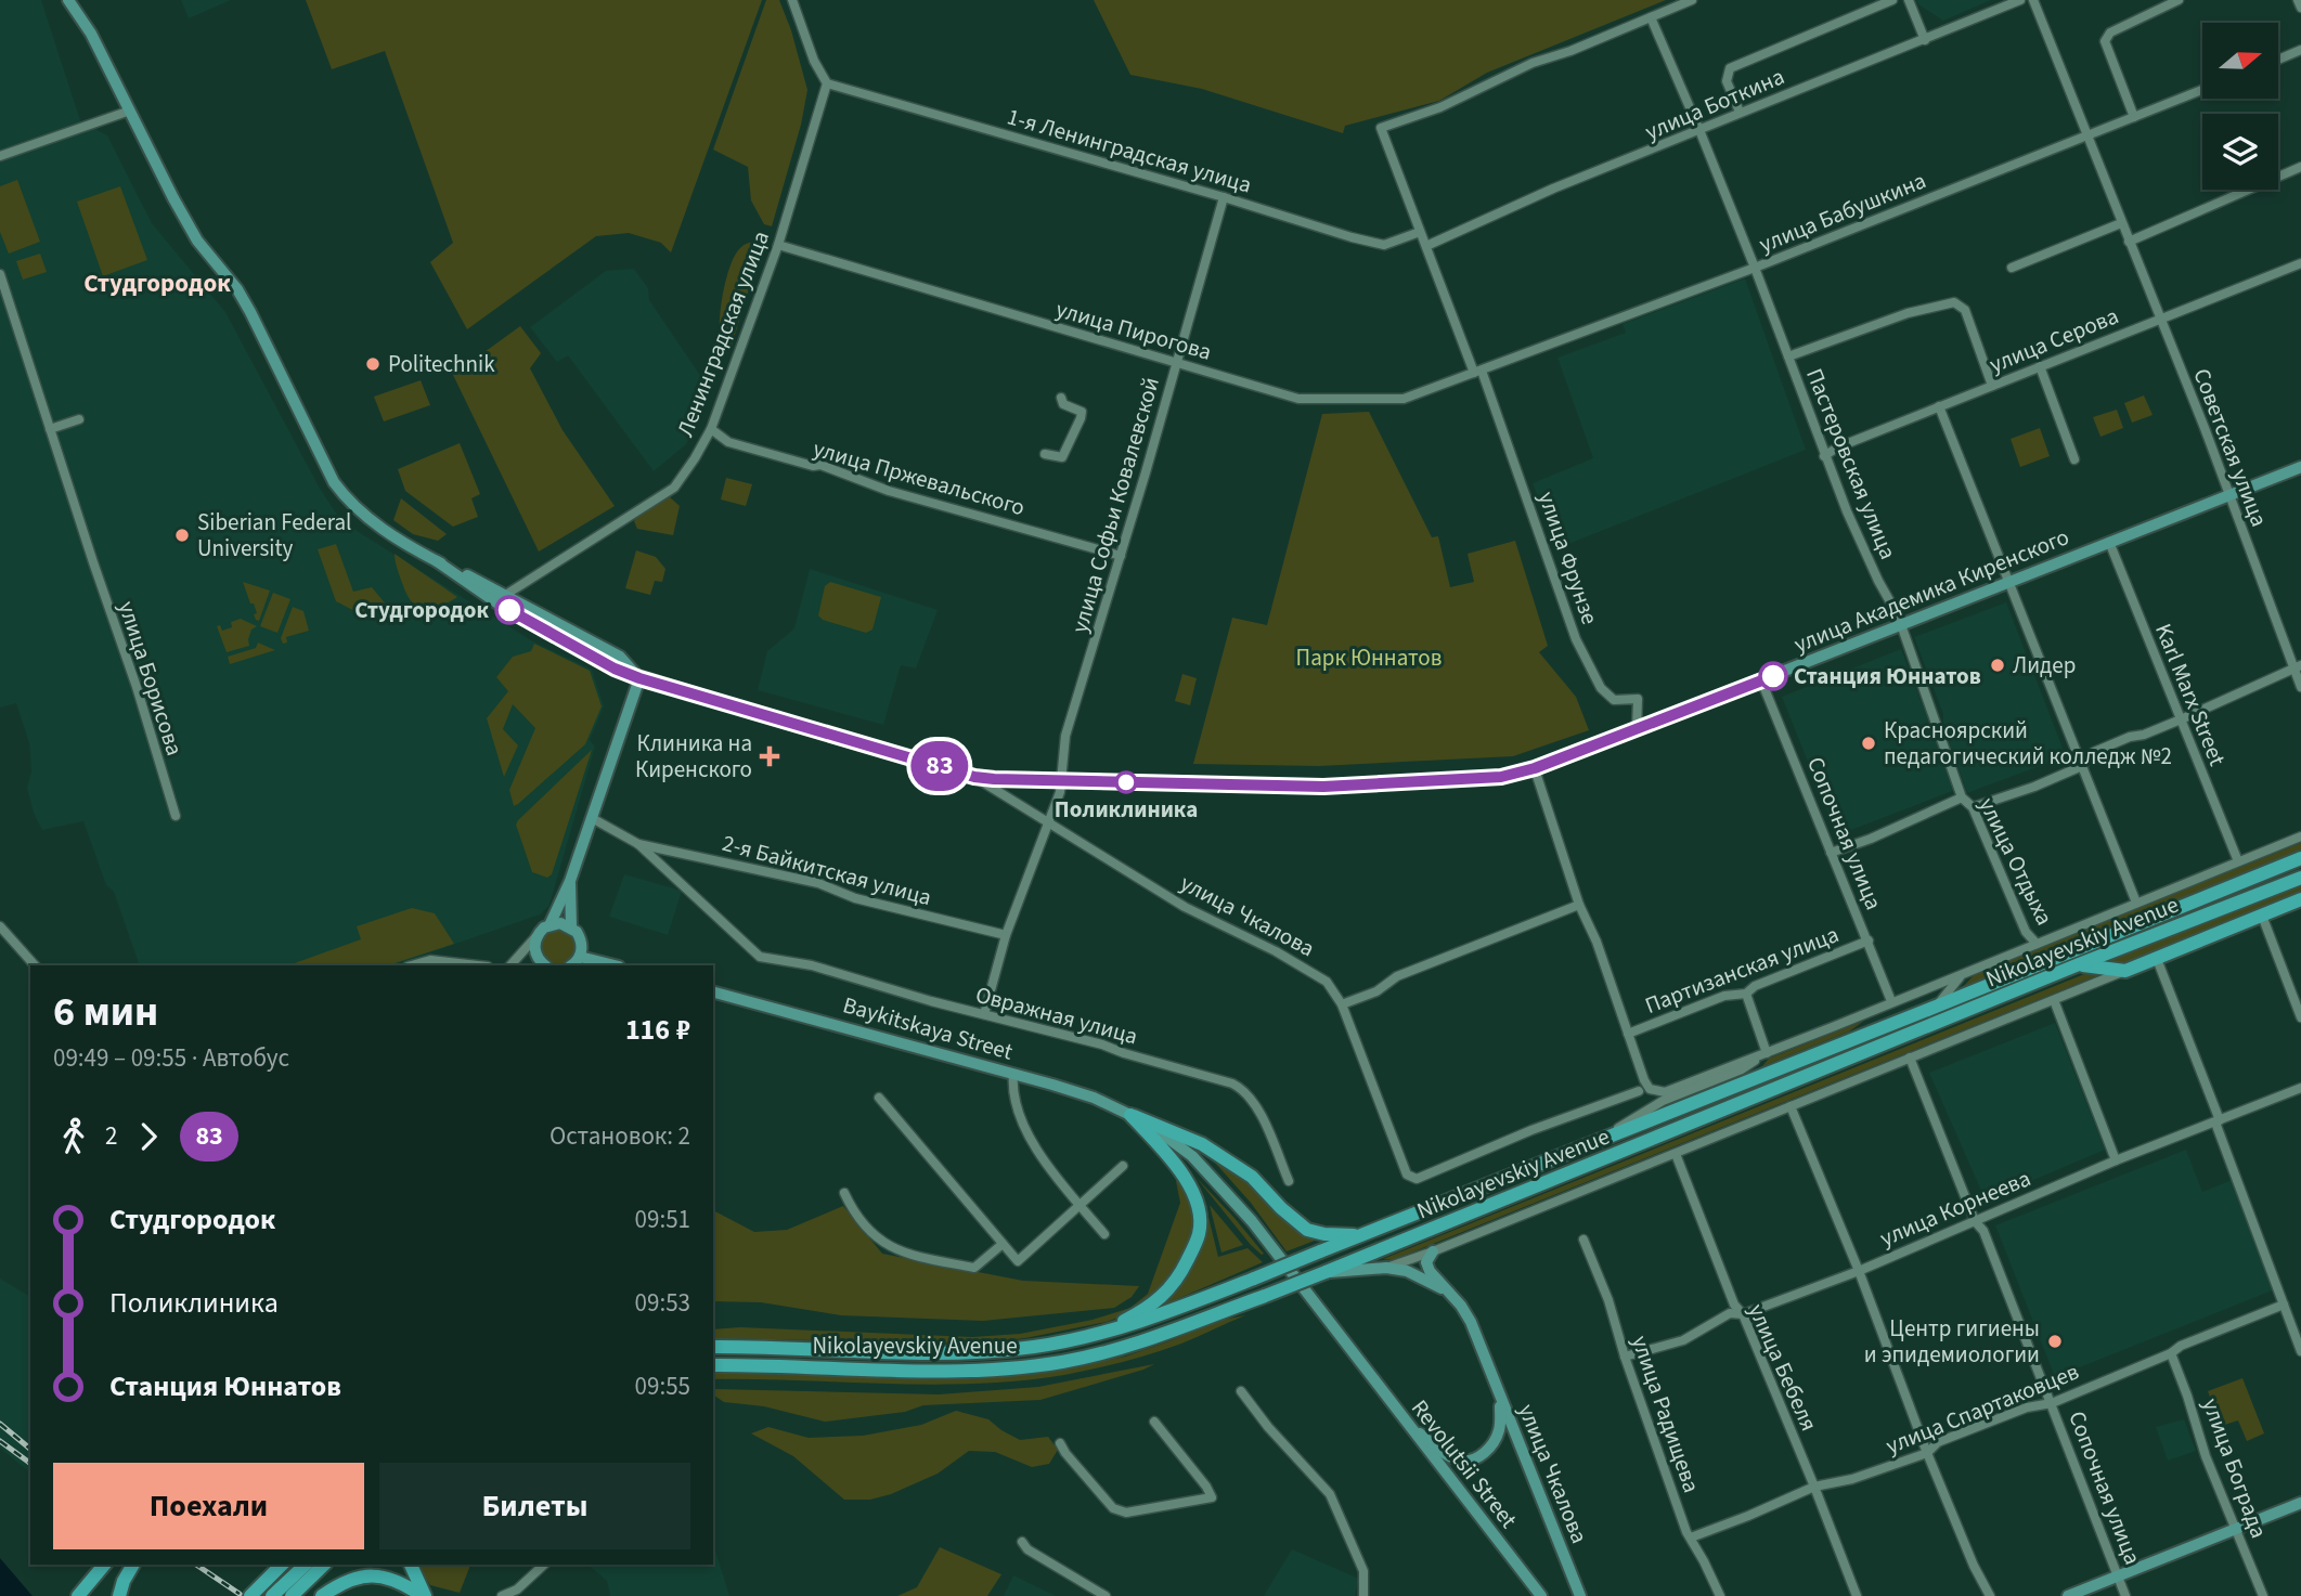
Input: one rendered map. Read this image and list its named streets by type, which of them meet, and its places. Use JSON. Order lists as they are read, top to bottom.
{
  "streets": {
    "main road": [
      "улица Академика Киренского",
      "улица Чкалова",
      "Nikolayevskiy Avenue",
      "Baykitskaya Street",
      "Revolutsii Street"
    ],
    "street": [
      "улица Боткина",
      "1-я Ленинградская улица",
      "улица Бабушкина",
      "улица Пирогова",
      "Ленинградская улица",
      "улица Серова",
      "Советская улица",
      "Пастеровская улица",
      "улица Пржевальского",
      "улица Софьи Ковалевской",
      "улица Фрунзе",
      "улица Борисова",
      "Karl Marx Street",
      "Сопочная улица",
      "улица Отдыха",
      "2-я Байкитская улица",
      "Партизанская улица",
      "Овражная улица",
      "улица Корнеева",
      "улица Бебеля",
      "улица Спартаковцев",
      "улица Радищева",
      "улица Бограда"
    ]
  },
  "crossings": [
    ["улица Боткина", "Пастеровская улица"],
    ["улица Боткина", "улица Фрунзе"],
    ["1-я Ленинградская улица", "Ленинградская улица"],
    ["1-я Ленинградская улица", "улица Софьи Ковалевской"],
    ["1-я Ленинградская улица", "улица Фрунзе"],
    ["улица Бабушкина", "улица Пирогова"],
    ["улица Бабушкина", "Советская улица"],
    ["улица Бабушкина", "Пастеровская улица"],
    ["улица Бабушкина", "улица Фрунзе"],
    ["улица Пирогова", "Ленинградская улица"],
    ["улица Пирогова", "улица Софьи Ковалевской"],
    ["улица Пирогова", "улица Фрунзе"],
    ["Ленинградская улица", "улица Пржевальского"],
    ["Ленинградская улица", "улица Академика Киренского"],
    ["улица Серова", "Советская улица"],
    ["улица Серова", "Пастеровская улица"],
    ["Советская улица", "улица Академика Киренского"],
    ["Пастеровская улица", "улица Фрунзе"],
    ["Пастеровская улица", "улица Академика Киренского"],
    ["Пастеровская улица", "улица Отдыха"],
    ["улица Пржевальского", "улица Софьи Ковалевской"],
    ["улица Софьи Ковалевской", "улица Академика Киренского"],
    ["улица Фрунзе", "улица Академика Киренского"],
    ["улица Академика Киренского", "Karl Marx Street"],
    ["улица Академика Киренского", "Сопочная улица"],
    ["улица Академика Киренского", "улица Отдыха"],
    ["улица Академика Киренского", "улица Чкалова"],
    ["Сопочная улица", "Партизанская улица"],
    ["Сопочная улица", "улица Корнеева"],
    ["Сопочная улица", "улица Спартаковцев"],
    ["2-я Байкитская улица", "Овражная улица"],
    ["Baykitskaya Street", "Revolutsii Street"],
    ["улица Корнеева", "улица Бебеля"],
    ["улица Корнеева", "улица Радищева"],
    ["улица Бебеля", "улица Спартаковцев"],
    ["улица Спартаковцев", "улица Радищева"],
    ["улица Спартаковцев", "улица Бограда"]
  ],
  "districts": ["Студгородок"],
  "parks": ["Парк Юннатов"],
  "places": {
    "other": [
      "Politechnik",
      "Siberian Federal University",
      "Студгородок",
      "Лидер",
      "Станция Юннатов",
      "Красноярский педагогический колледж №2",
      "Поликлиника",
      "Центр гигиены и эпидемиологии"
    ],
    "health": ["Клиника на Киренского"]
  },
  "lines": ["bus line 83"],
  "north": "right",
  "page": {
    "on_map": "83",
    "heading": ["6 мин", "09:49 – 09:55 · Автобус", "116 ₽"],
    "legs": ["2", "83", "Остановок: 2"],
    "list": [
      {
        "name": "Студгородок",
        "value": "09:51"
      },
      {
        "name": "Поликлиника",
        "value": "09:53"
      },
      {
        "name": "Станция Юннатов",
        "value": "09:55"
      }
    ],
    "buttons": ["Поехали", "Билеты"]
  }
}
